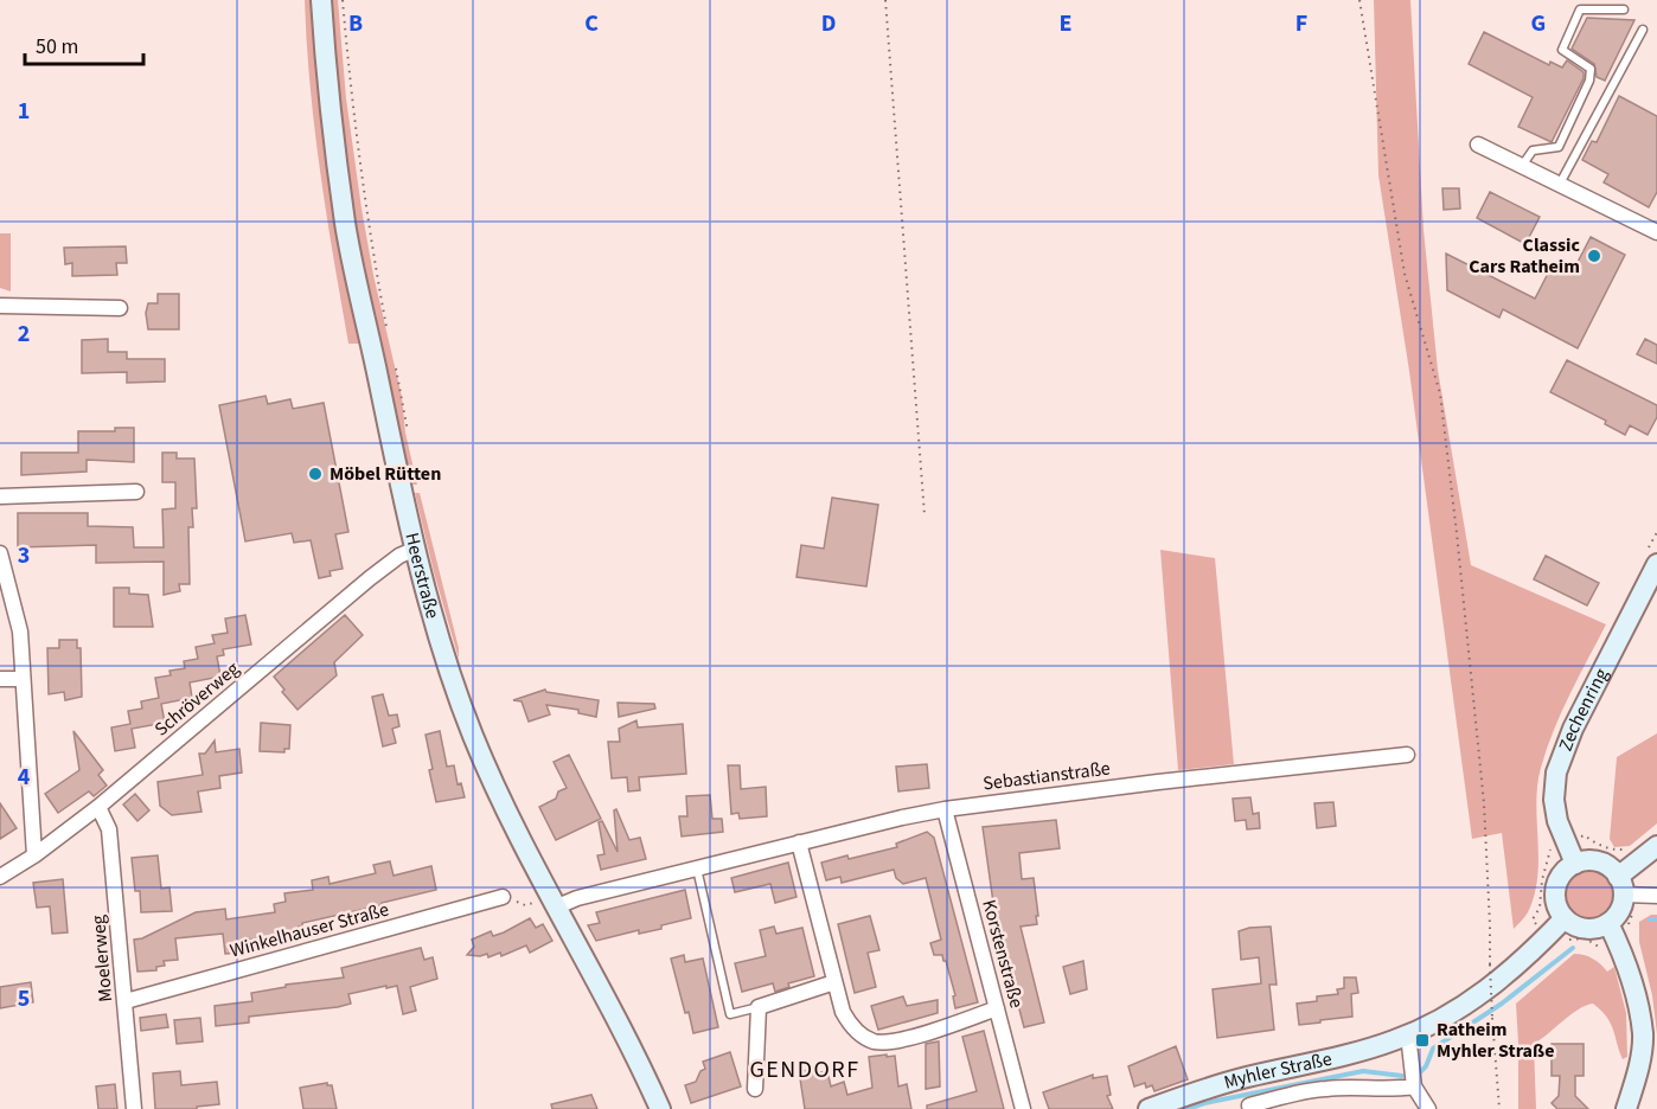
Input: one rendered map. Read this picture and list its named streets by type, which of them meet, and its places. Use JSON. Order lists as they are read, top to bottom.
{
  "streets": {
    "main road": ["Heerstraße", "Zechenring", "Myhler Straße"],
    "street": [
      "Schröverweg",
      "Sebastianstraße",
      "Winkelhauser Straße",
      "Korstenstraße",
      "Moelerweg"
    ]
  },
  "crossings": [
    ["Heerstraße", "Schröverweg"],
    ["Heerstraße", "Sebastianstraße"],
    ["Schröverweg", "Moelerweg"],
    ["Zechenring", "Myhler Straße"],
    ["Sebastianstraße", "Korstenstraße"],
    ["Winkelhauser Straße", "Moelerweg"]
  ],
  "districts": ["GENDORF"],
  "places": {
    "other": ["Classic Cars Ratheim", "Möbel Rütten"],
    "transit": ["Ratheim Myhler Straße"]
  },
  "scale_bar": "50 m",
  "grid": {
    "columns": [
      "B",
      "C",
      "D",
      "E",
      "F",
      "G"
    ],
    "rows": [
      "1",
      "2",
      "3",
      "4",
      "5"
    ]
  }
}
